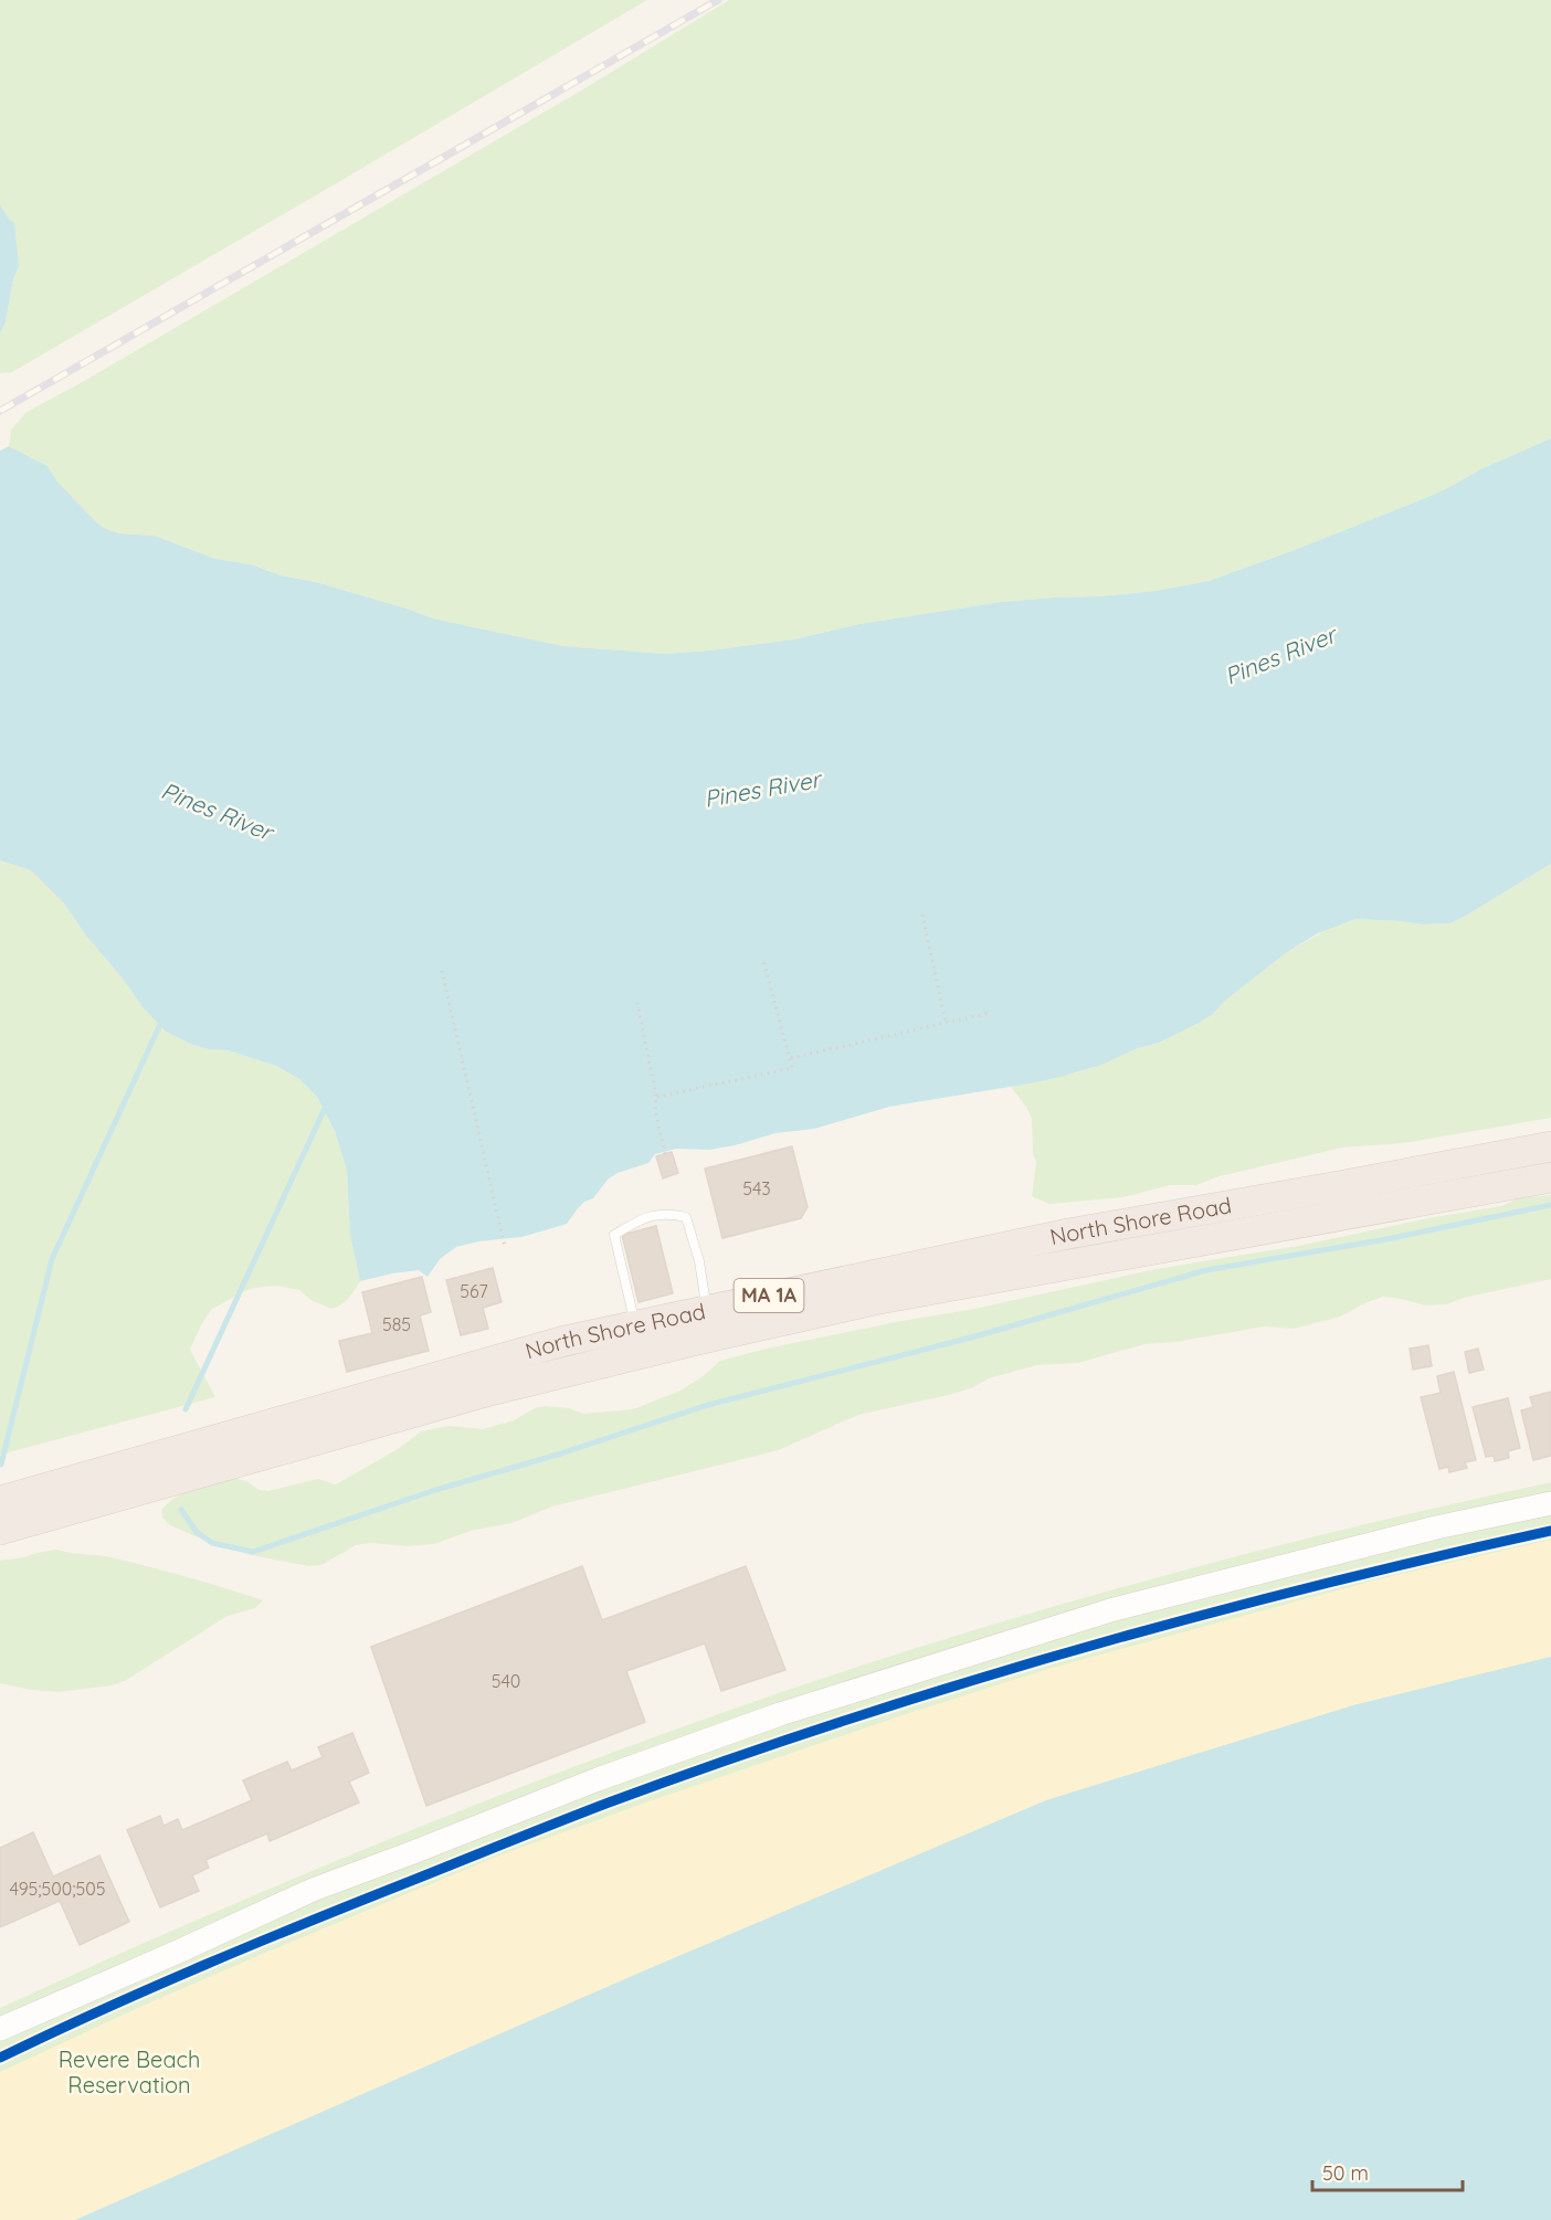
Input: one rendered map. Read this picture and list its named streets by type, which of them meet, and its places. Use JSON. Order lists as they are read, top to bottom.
{
  "streets": {
    "highway": ["North Shore Road", "MA 1A"]
  },
  "water": ["Pines River"],
  "parks": ["Revere Beach Reservation"],
  "house_numbers": [
    "543",
    "567",
    "585",
    "540",
    "495;500;505"
  ],
  "scale_bar": "50 m"
}
